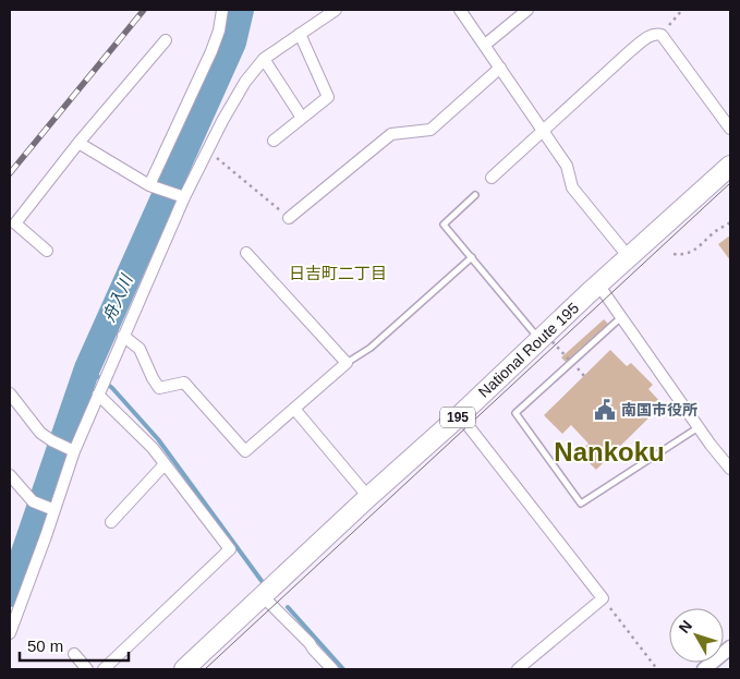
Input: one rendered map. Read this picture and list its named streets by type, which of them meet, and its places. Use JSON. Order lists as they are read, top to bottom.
{
  "streets": {
    "highway": ["National Route 195", "195"]
  },
  "districts": ["日吉町二丁目", "Nankoku"],
  "water": ["舟入川"],
  "places": {
    "public building": ["南国市役所"]
  },
  "scale_bar": "50 m",
  "north": "top left"
}
